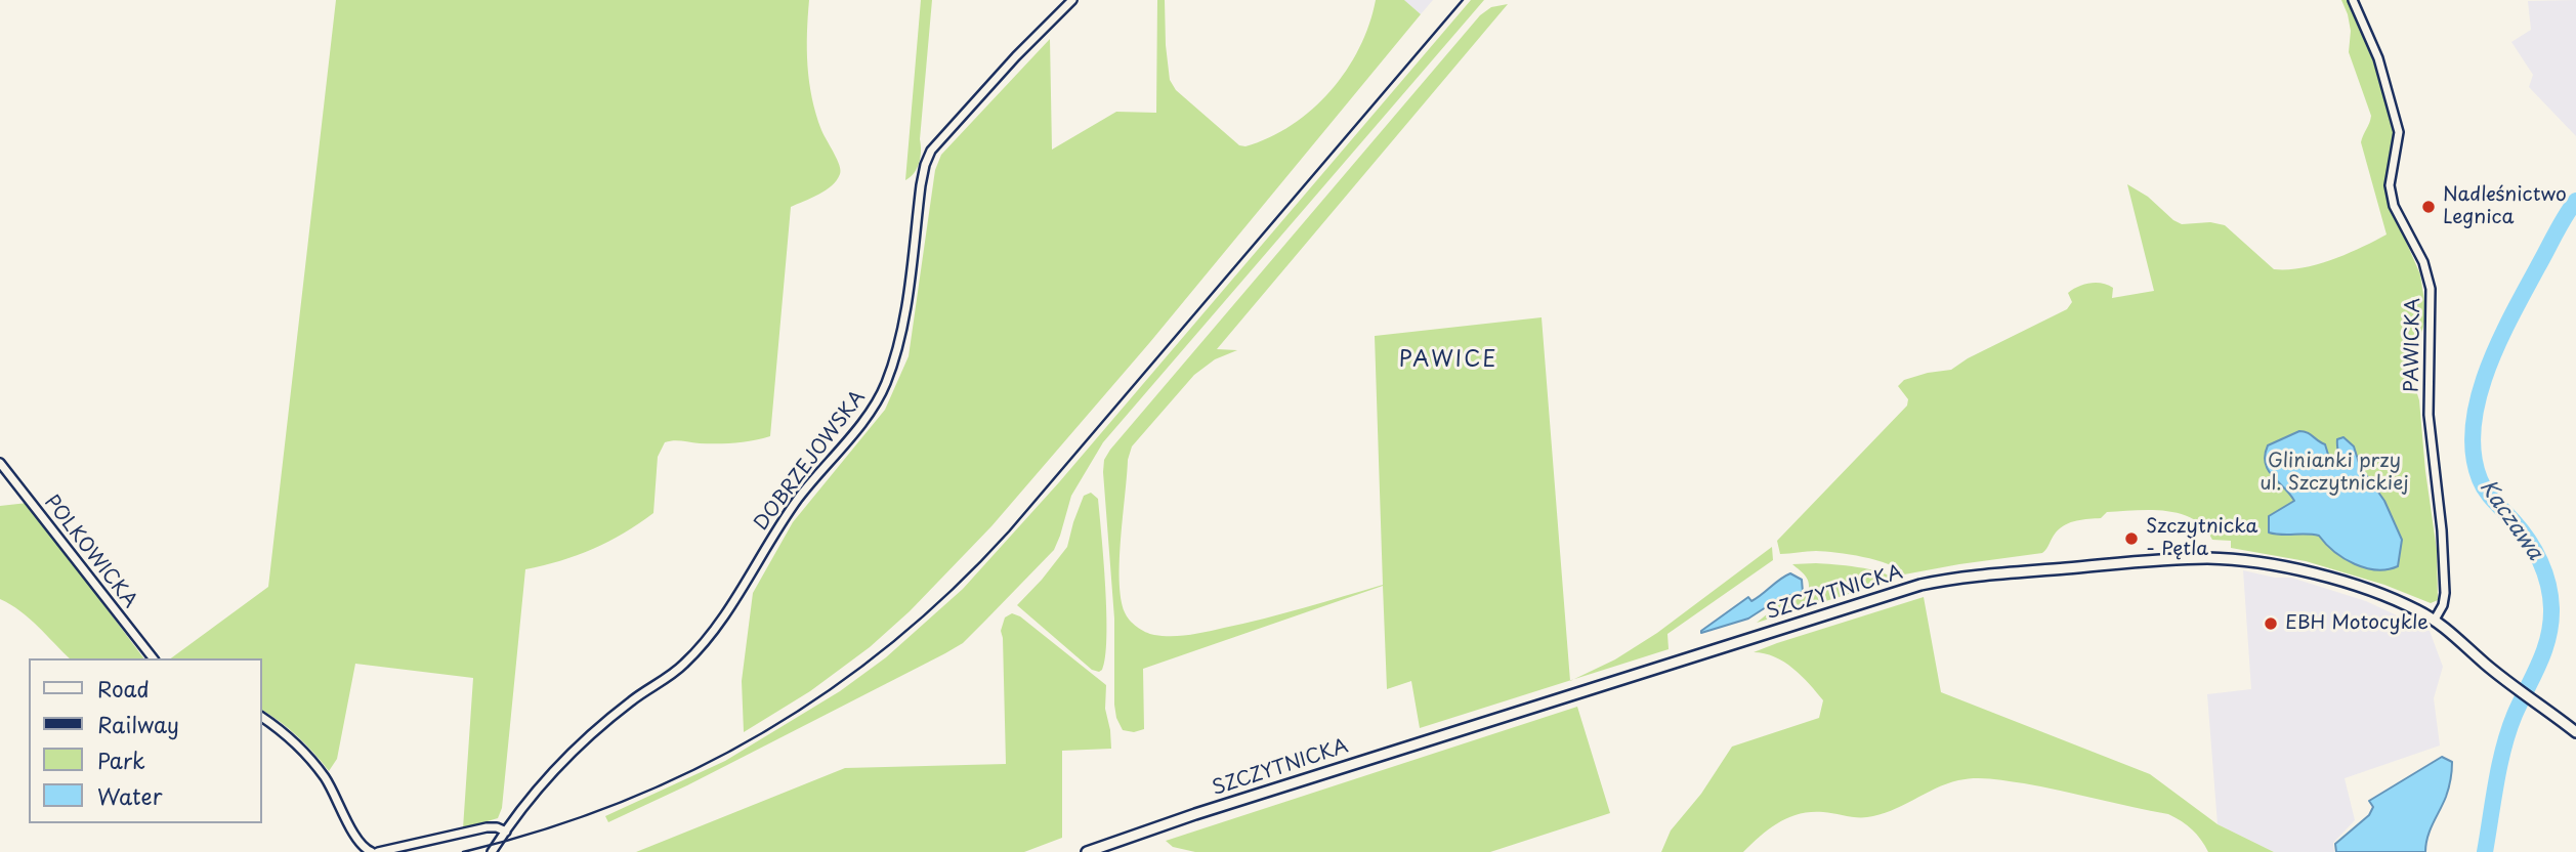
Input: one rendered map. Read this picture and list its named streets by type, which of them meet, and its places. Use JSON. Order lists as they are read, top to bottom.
{
  "streets": {
    "street": [
      "PAWICKA",
      "DOBRZEJOWSKA",
      "POLKOWICKA",
      "SZCZYTNICKA"
    ]
  },
  "crossings": [
    ["PAWICKA", "SZCZYTNICKA"]
  ],
  "districts": ["PAWICE"],
  "water": ["Kaczawa"],
  "parks": ["Glinianki przy ul. Szczytnickiej"],
  "places": ["Nadleśnictwo Legnica", "Szczytnicka - Pętla", "EBH Motocykle"],
  "legend": [
    "Road",
    "Railway",
    "Park",
    "Water"
  ]
}
